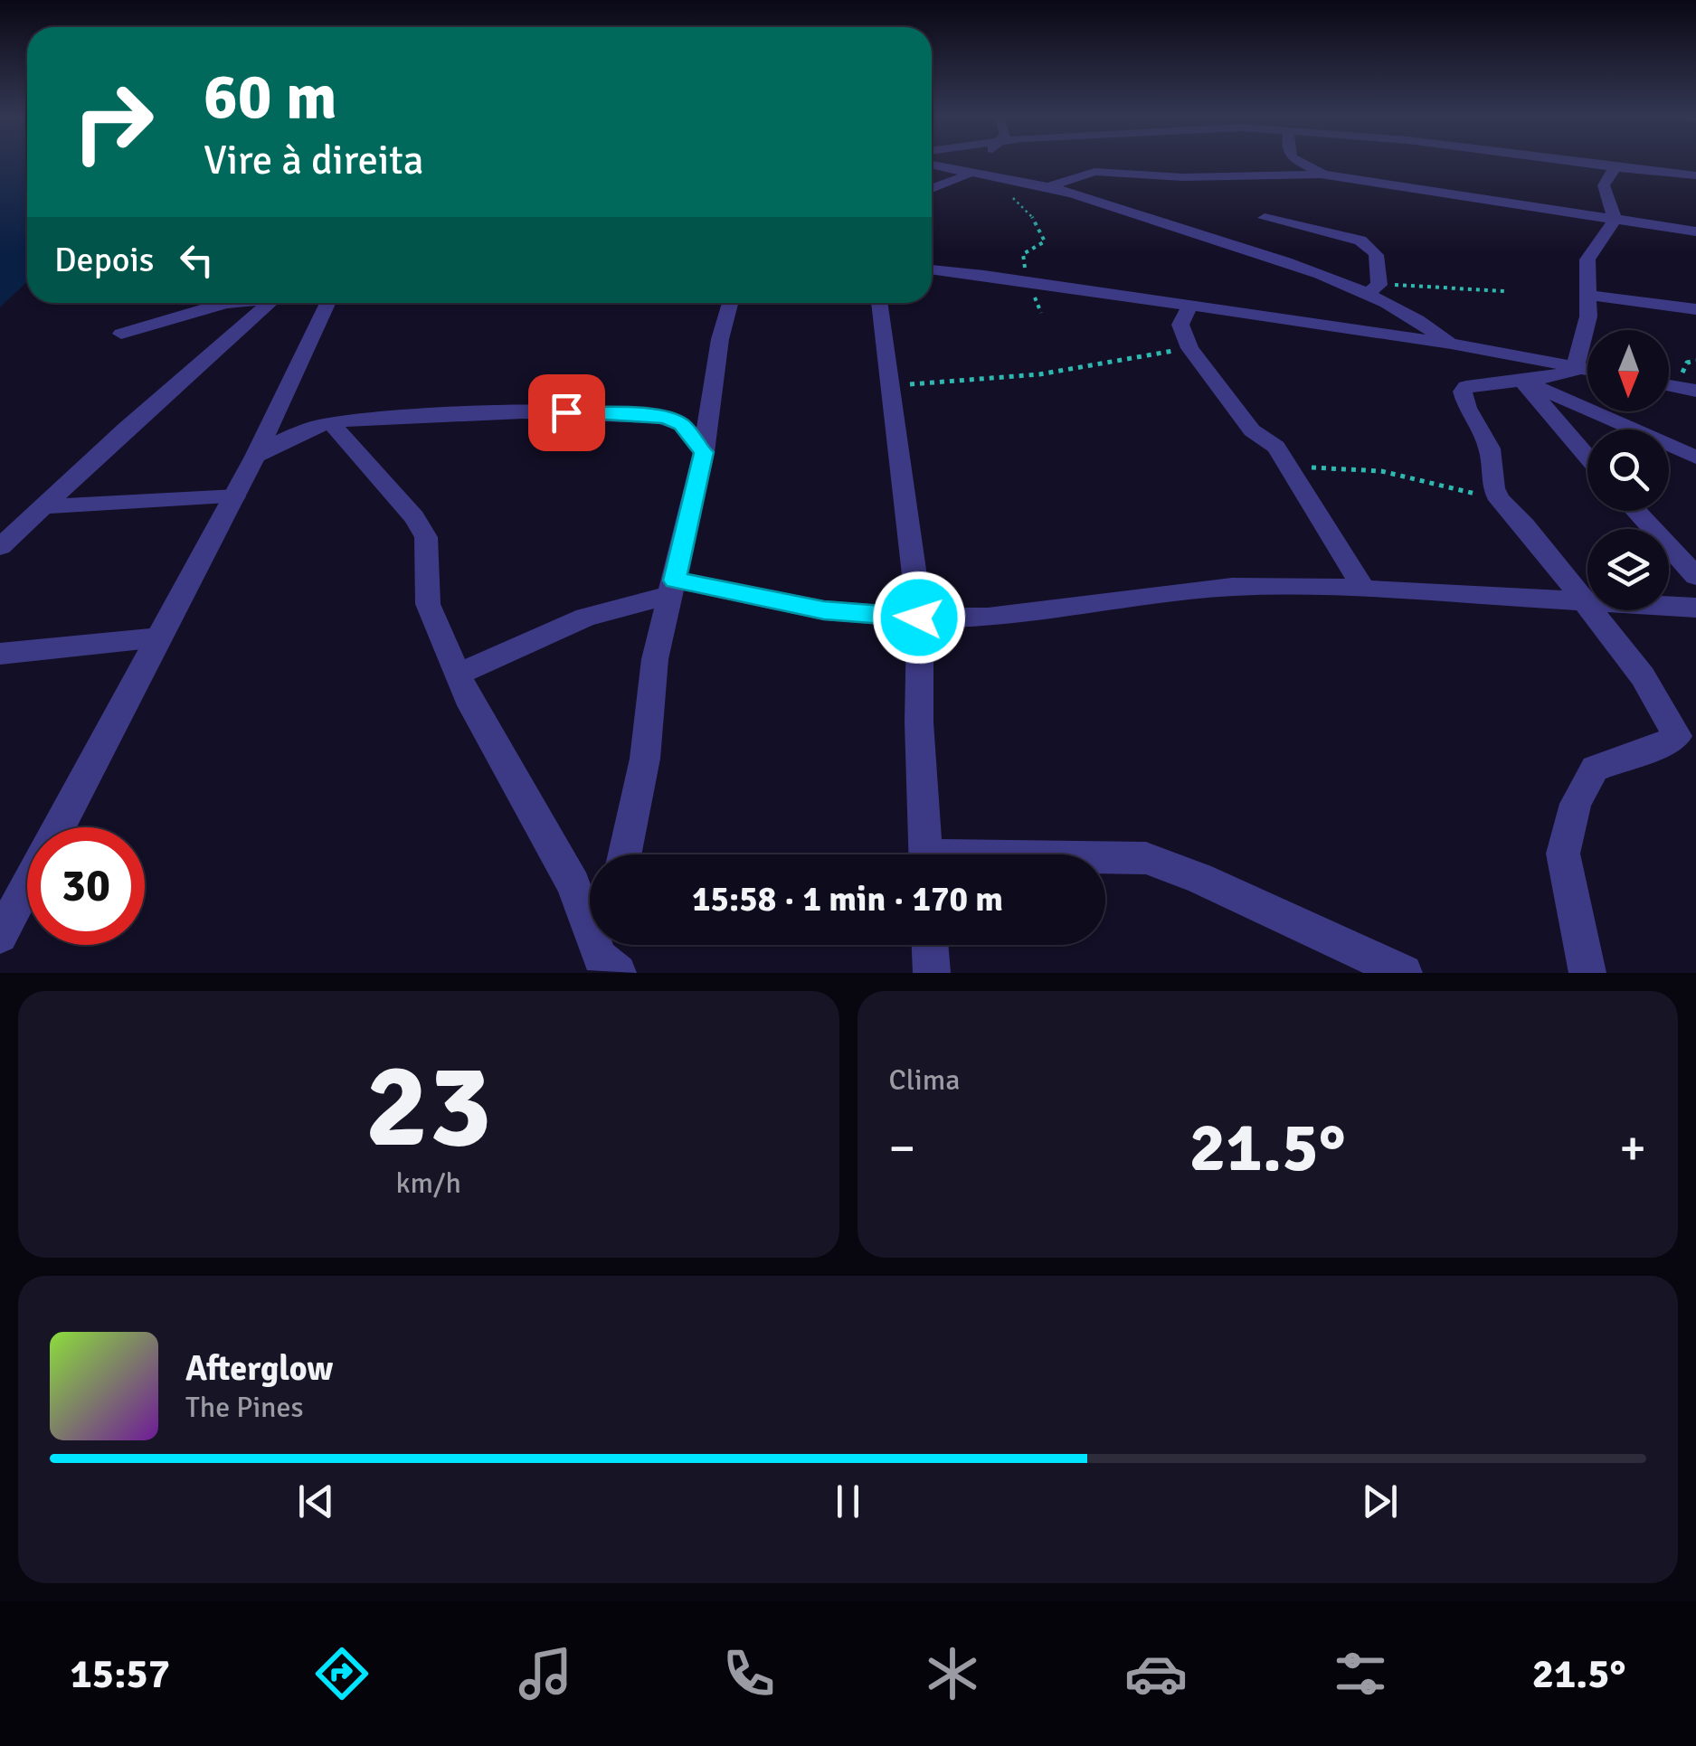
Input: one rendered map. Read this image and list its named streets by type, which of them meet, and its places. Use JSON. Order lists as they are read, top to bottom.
{
  "north": "bottom",
  "page": {
    "turn": ["60 m", "Vire à direita"],
    "then": "Depois",
    "limit": "30",
    "trip": "15:58 · 1 min · 170 m",
    "tile": [
      ["23", "km/h"],
      "Clima"
    ],
    "heat": ["−", "21.5°", "+"],
    "song": ["Afterglow", "The Pines"],
    "tabs": ["15:57", "21.5°"]
  }
}
